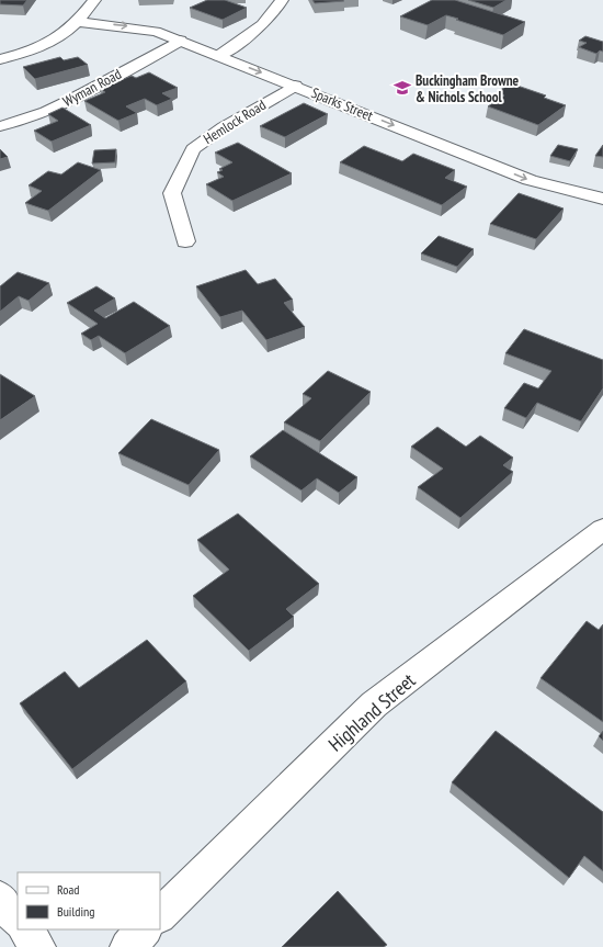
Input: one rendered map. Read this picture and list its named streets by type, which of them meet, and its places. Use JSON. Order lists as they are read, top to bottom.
{
  "streets": {
    "street": [
      "Wyman Road",
      "Sparks Street",
      "Hemlock Road",
      "Highland Street"
    ]
  },
  "crossings": [
    ["Wyman Road", "Sparks Street"],
    ["Sparks Street", "Hemlock Road"]
  ],
  "one_way": ["Sparks Street"],
  "places": {
    "school or university": ["Buckingham Browne & Nichols School"]
  },
  "legend": ["Road", "Building"]
}
